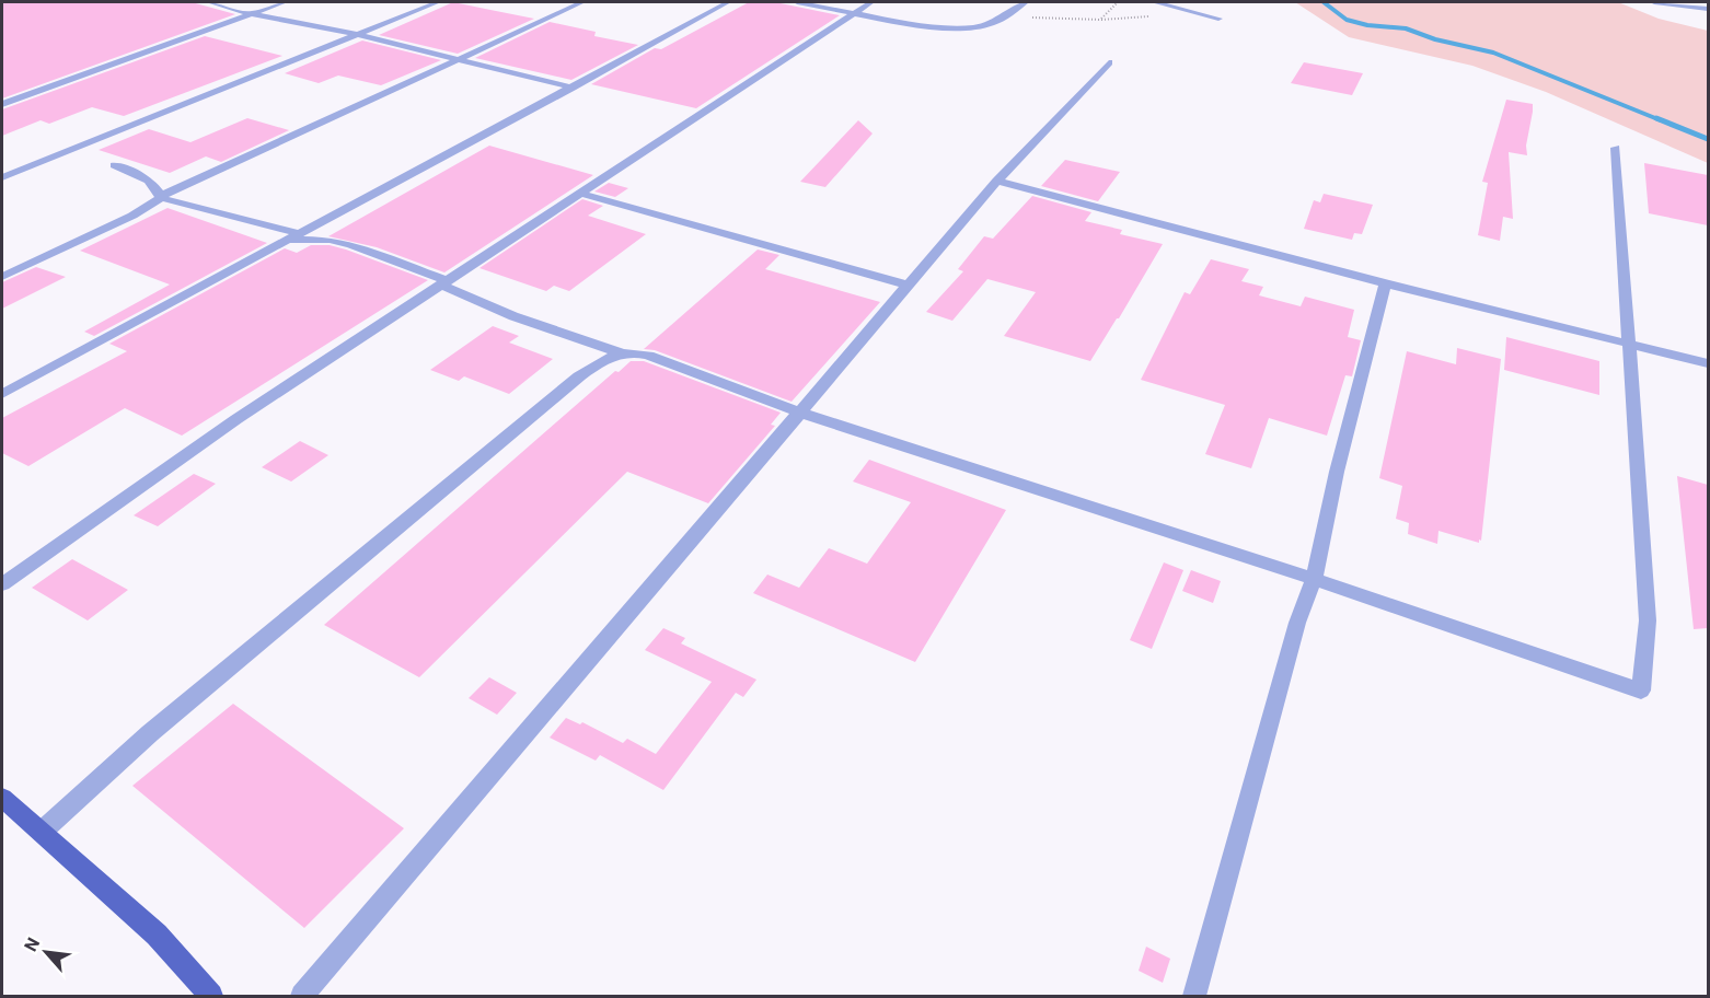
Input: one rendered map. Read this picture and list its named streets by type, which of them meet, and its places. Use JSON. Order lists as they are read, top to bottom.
{
  "north": "top left"
}
